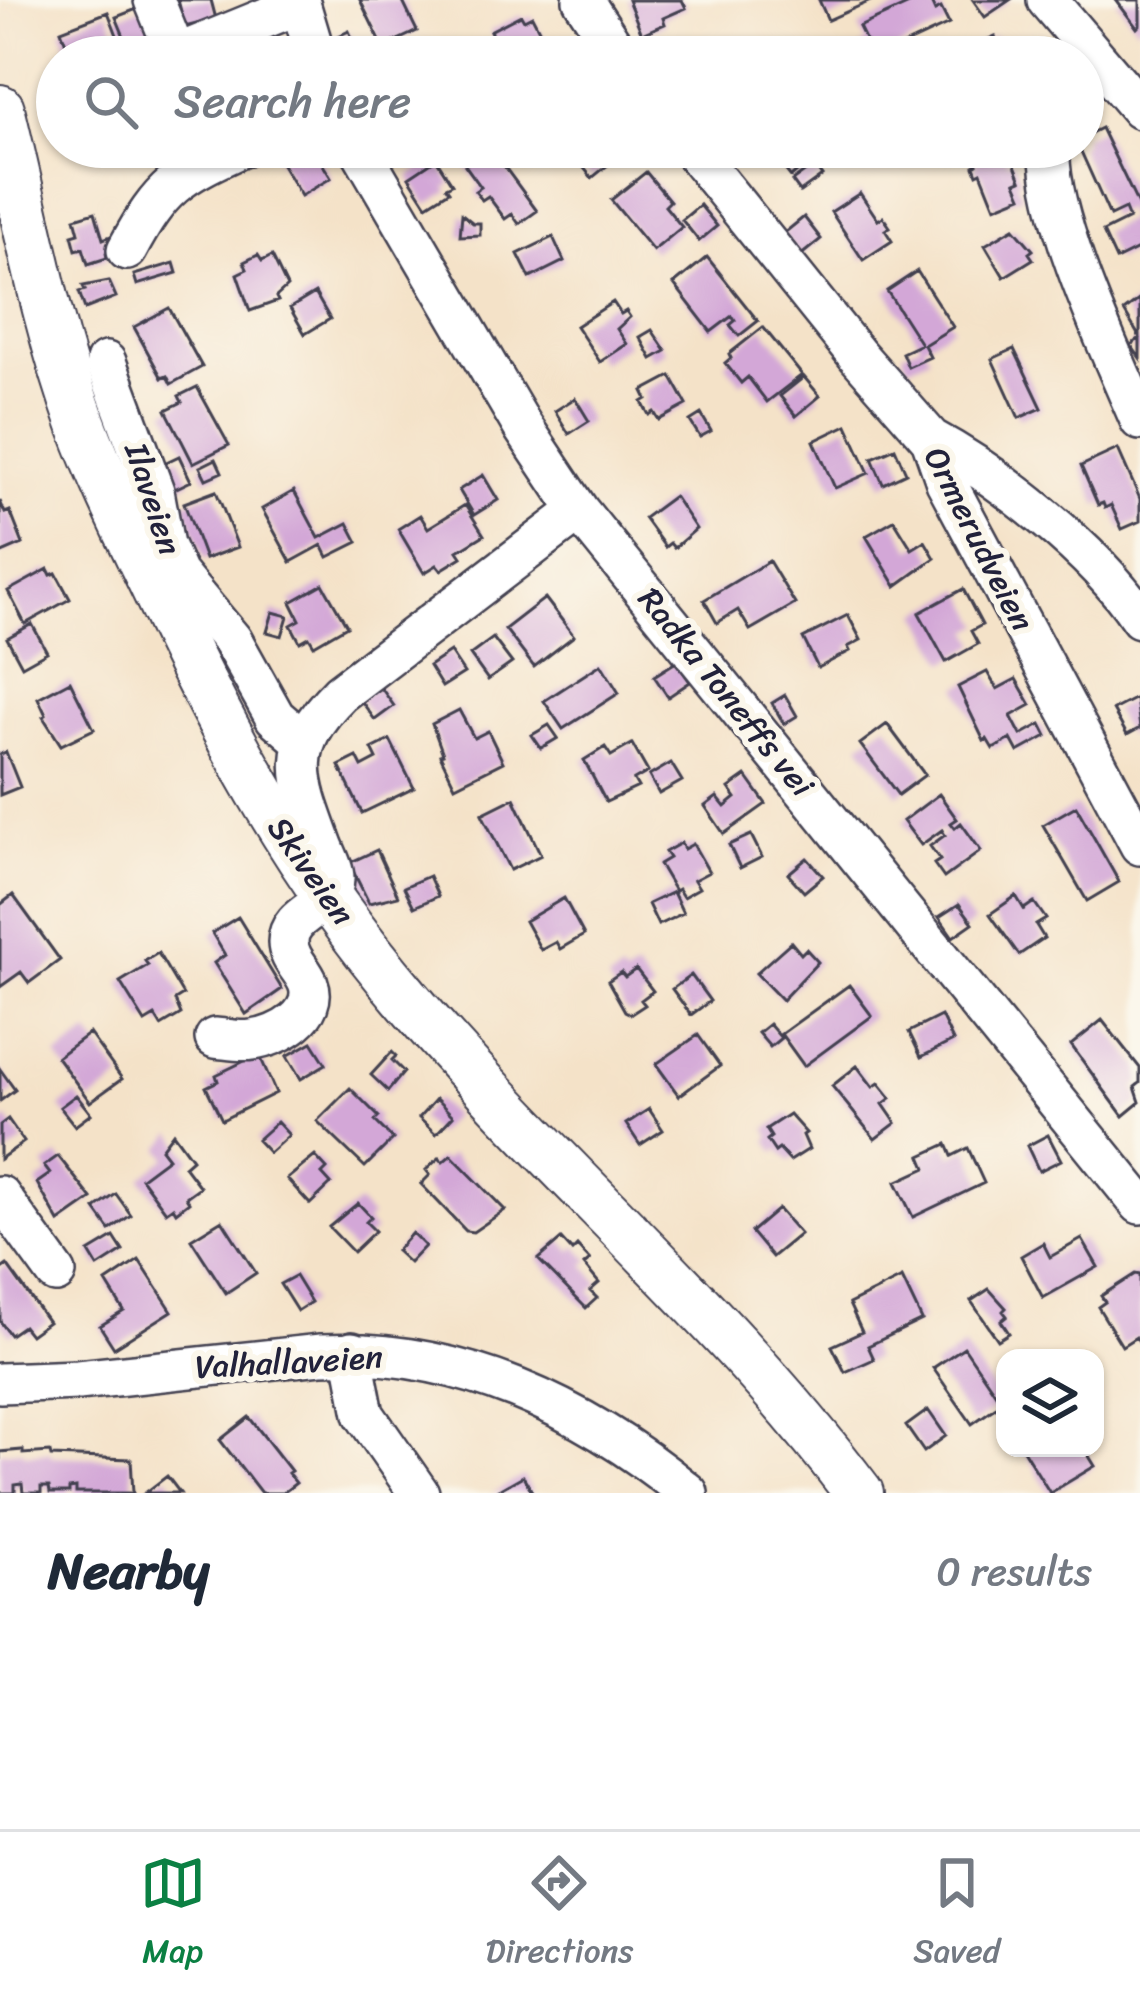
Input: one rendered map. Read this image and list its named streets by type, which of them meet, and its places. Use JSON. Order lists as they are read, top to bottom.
{
  "streets": {
    "main road": ["Skiveien"],
    "street": [
      "Ilaveien",
      "Ormerudveien",
      "Radka Toneffs vei",
      "Valhallaveien"
    ]
  },
  "page": {
    "search": "Search here",
    "heading": ["Nearby", "0 results"],
    "nav": ["Map", "Directions", "Saved"]
  }
}
